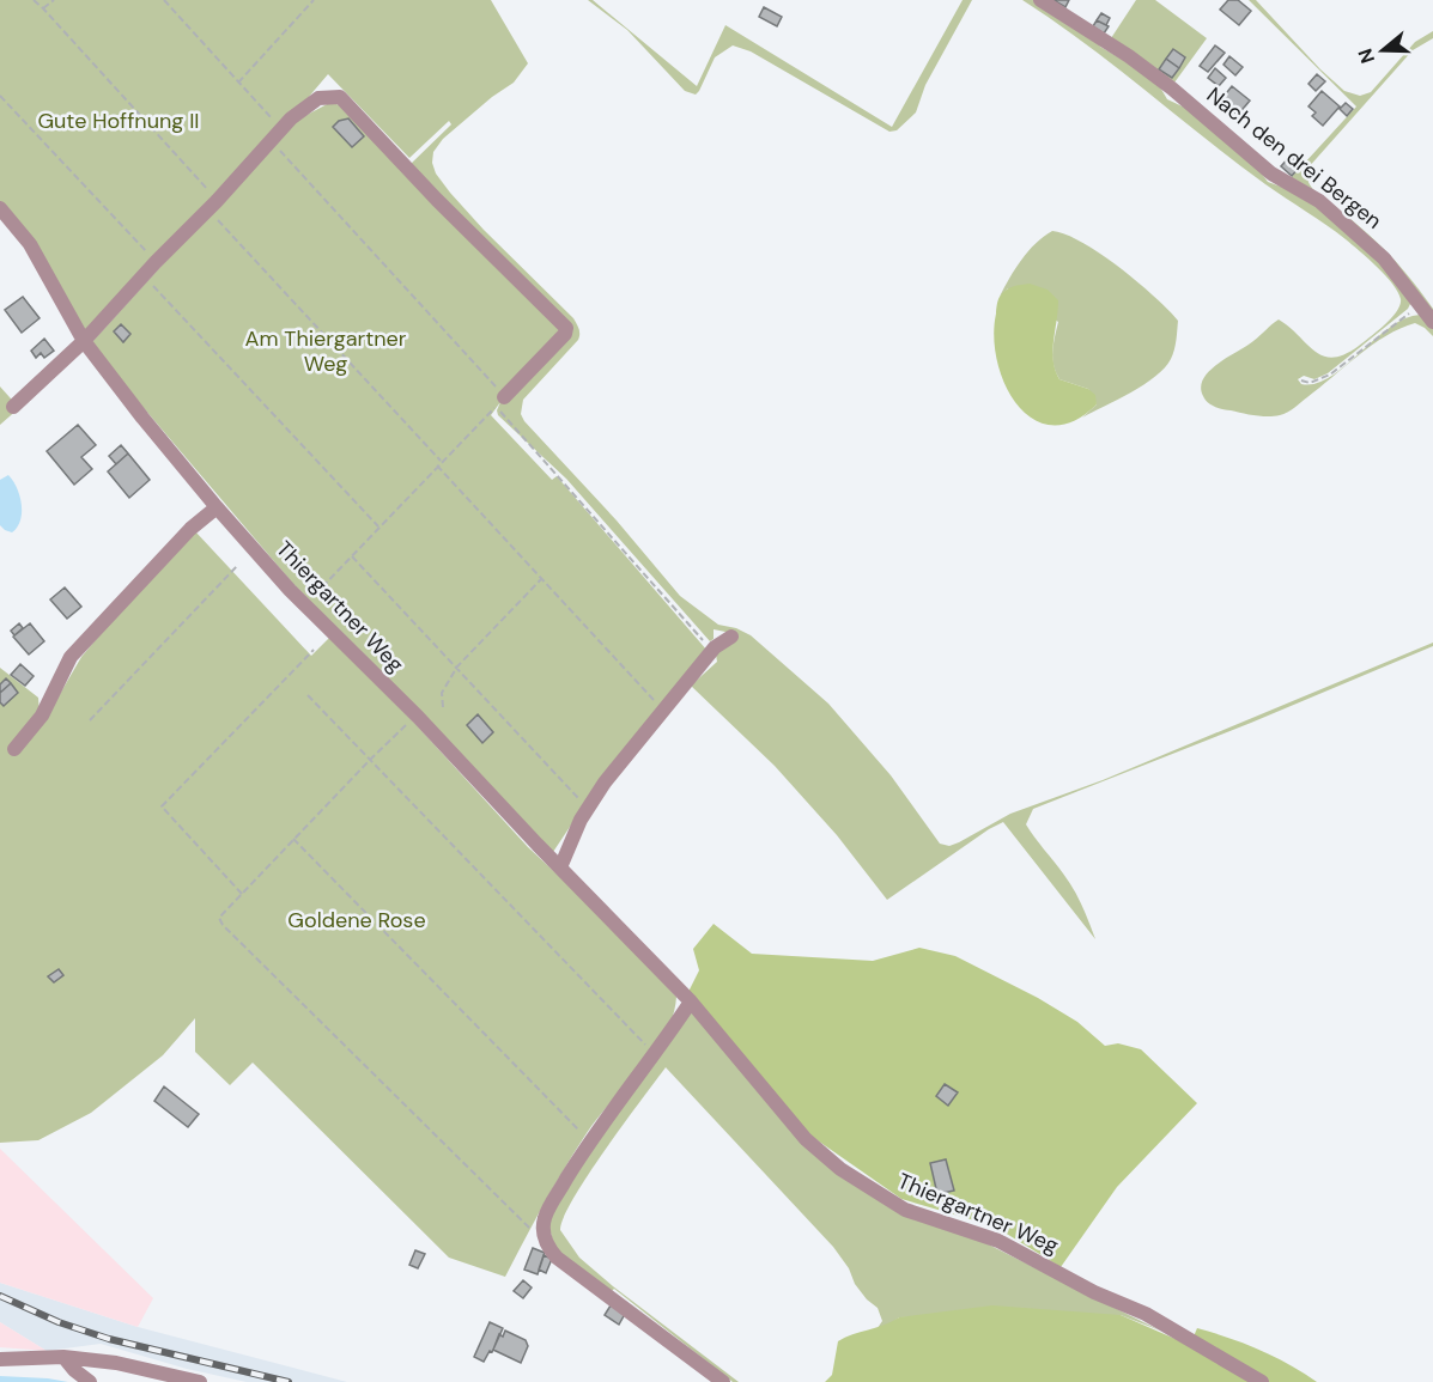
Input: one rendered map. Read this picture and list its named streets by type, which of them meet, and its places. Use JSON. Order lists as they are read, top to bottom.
{
  "streets": {
    "street": ["Nach den drei Bergen", "Thiergartner Weg"]
  },
  "parks": ["Gute Hoffnung II", "Am Thiergartner Weg", "Goldene Rose"],
  "north": "left"
}
